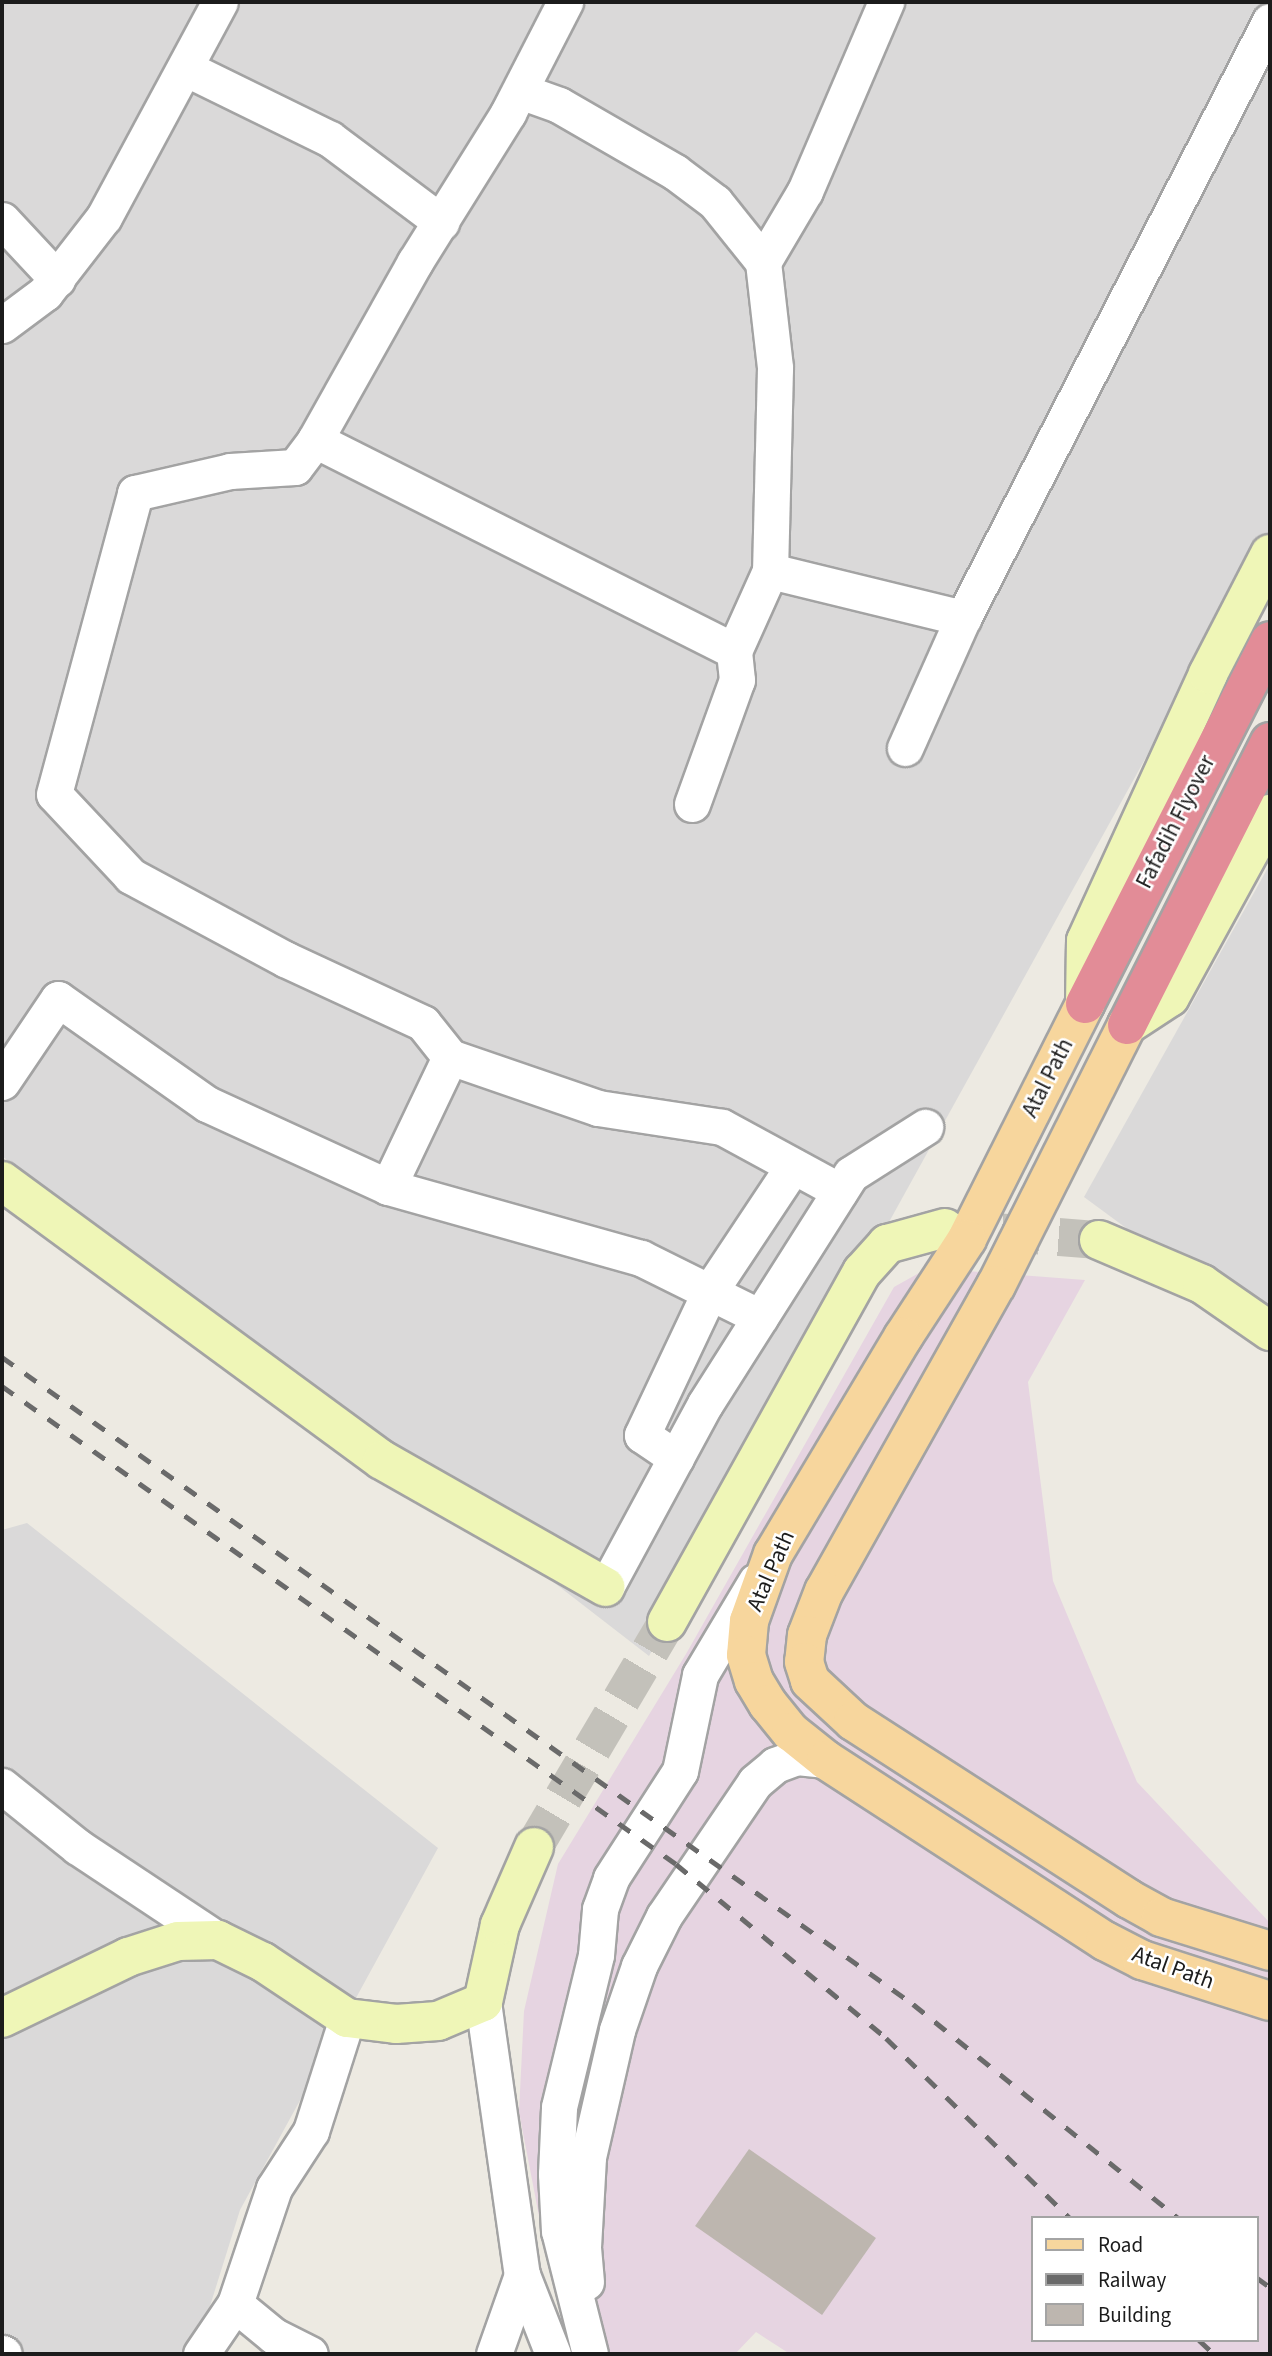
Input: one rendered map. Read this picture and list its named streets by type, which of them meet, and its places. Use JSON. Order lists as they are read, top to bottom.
{
  "streets": {
    "highway": ["Fafadih Flyover"],
    "main road": ["Atal Path"]
  },
  "crossings": [
    ["Fafadih Flyover", "Atal Path"]
  ],
  "legend": ["Road", "Railway", "Building"]
}
